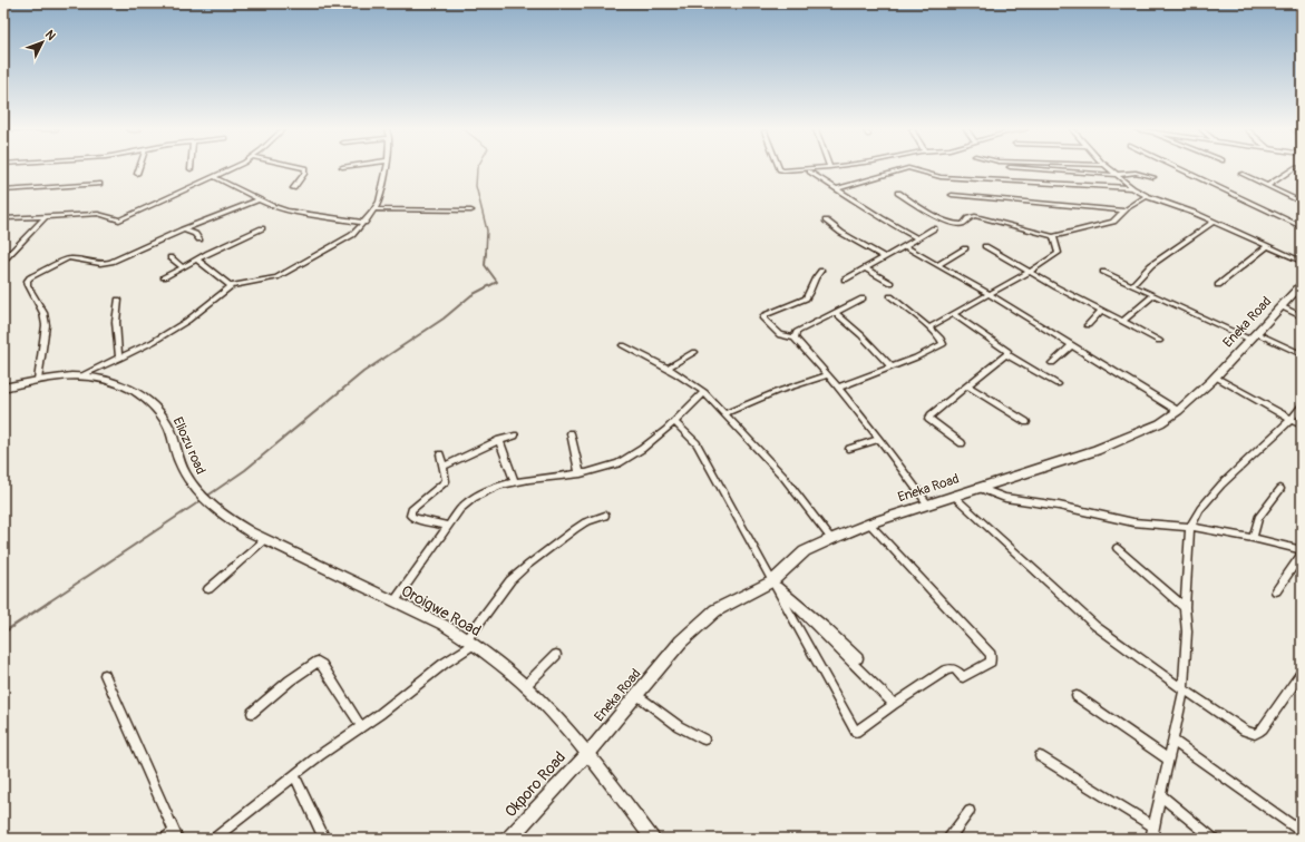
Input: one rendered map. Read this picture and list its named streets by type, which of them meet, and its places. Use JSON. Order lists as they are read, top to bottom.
{
  "streets": {
    "main road": ["Eneka Road", "Okporo Road"],
    "street": ["Eliozu road", "Oroigwe Road"]
  },
  "crossings": [
    ["Eneka Road", "Oroigwe Road"],
    ["Eneka Road", "Okporo Road"],
    ["Eliozu road", "Oroigwe Road"],
    ["Oroigwe Road", "Okporo Road"]
  ],
  "north": "top right"
}
